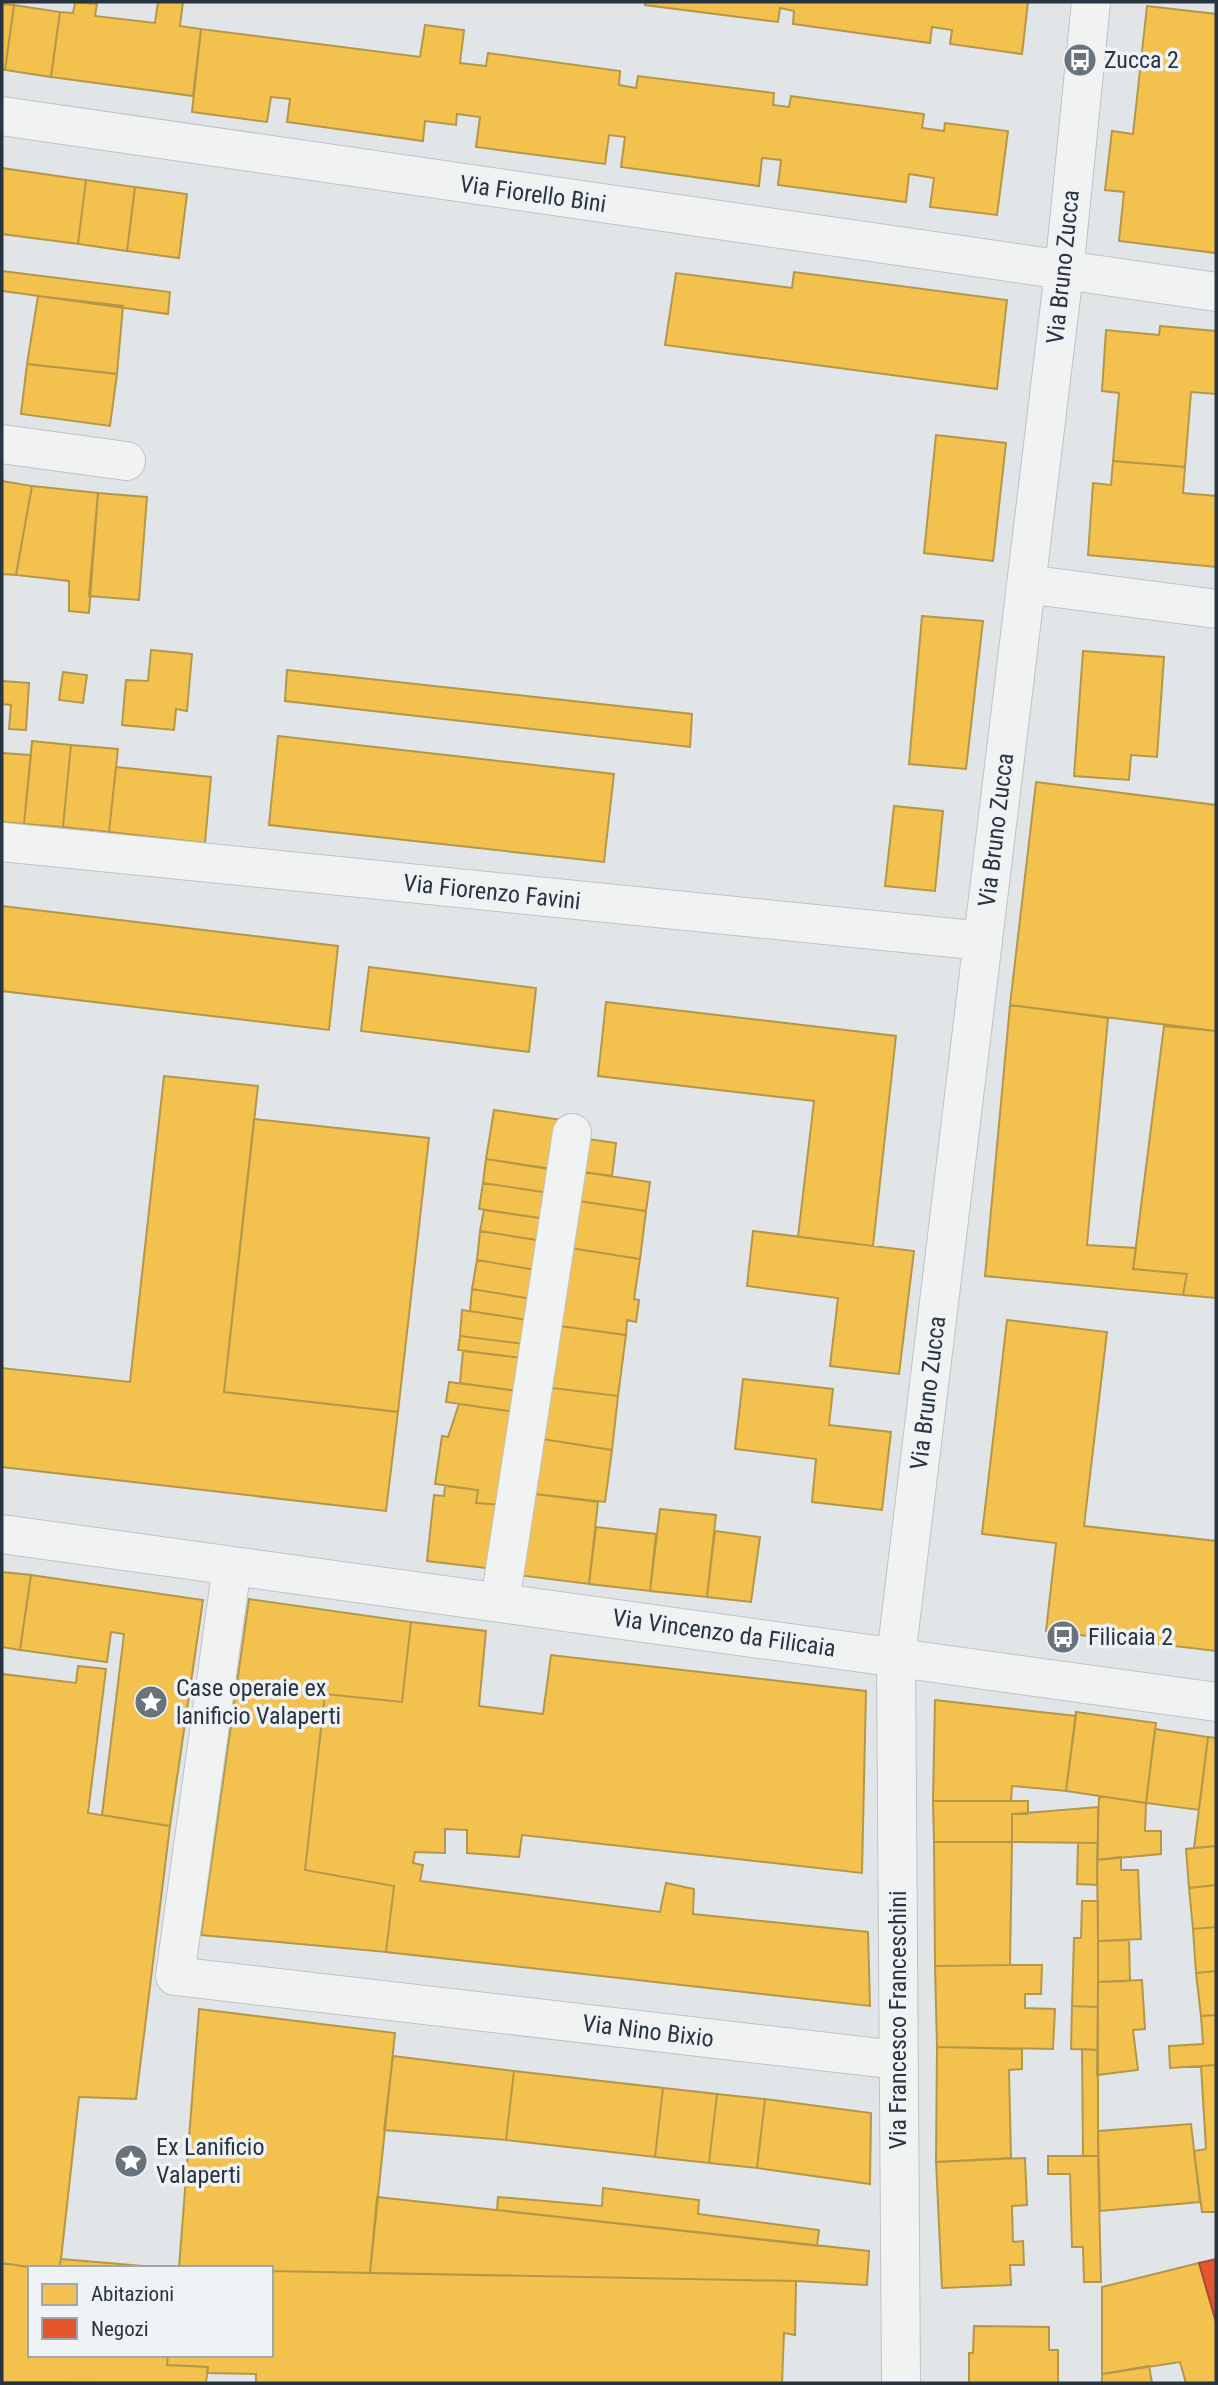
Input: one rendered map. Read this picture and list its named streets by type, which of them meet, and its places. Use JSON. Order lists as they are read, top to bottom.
{
  "streets": {
    "street": [
      "Via Fiorello Bini",
      "Via Bruno Zucca",
      "Via Fiorenzo Favini",
      "Via Vincenzo da Filicaia",
      "Via Francesco Franceschini",
      "Via Nino Bixio"
    ]
  },
  "crossings": [
    ["Via Fiorello Bini", "Via Bruno Zucca"],
    ["Via Bruno Zucca", "Via Fiorenzo Favini"],
    ["Via Bruno Zucca", "Via Vincenzo da Filicaia"],
    ["Via Bruno Zucca", "Via Francesco Franceschini"],
    ["Via Vincenzo da Filicaia", "Via Francesco Franceschini"],
    ["Via Vincenzo da Filicaia", "Via Nino Bixio"],
    ["Via Francesco Franceschini", "Via Nino Bixio"]
  ],
  "places": {
    "bus stop": ["Zucca 2", "Filicaia 2"],
    "place": ["Case operaie ex lanificio Valaperti", "Ex Lanificio Valaperti"]
  },
  "legend": ["Abitazioni", "Negozi"]
}
